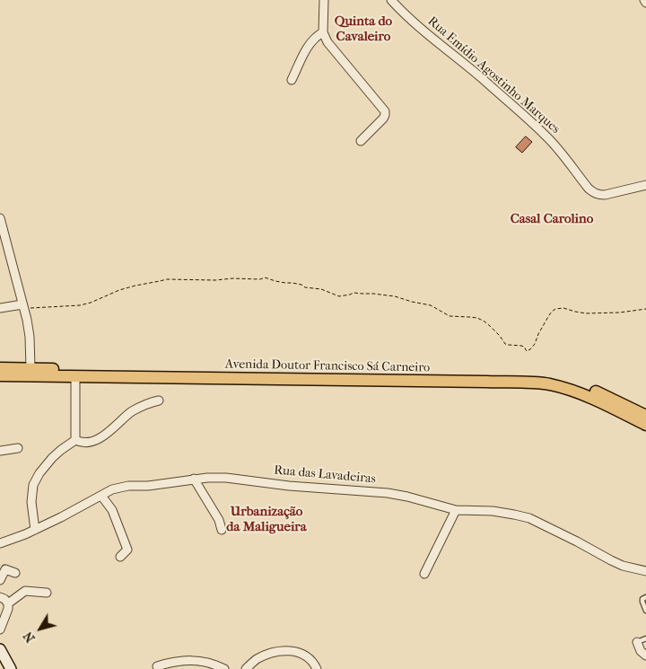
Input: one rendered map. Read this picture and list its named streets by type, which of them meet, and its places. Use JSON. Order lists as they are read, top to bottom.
{
  "streets": {
    "main road": ["Avenida Doutor Francisco Sá Carneiro"],
    "street": ["Rua Emídio Agostinho Marques", "Rua das Lavadeiras"]
  },
  "districts": ["Quinta do Cavaleiro", "Casal Carolino", "Urbanização da Maligueira"],
  "north": "bottom left"
}
